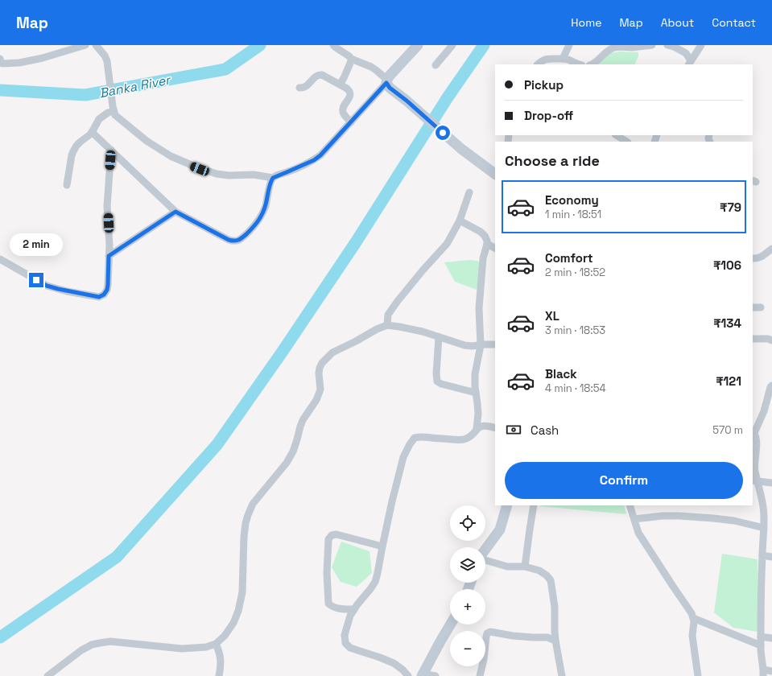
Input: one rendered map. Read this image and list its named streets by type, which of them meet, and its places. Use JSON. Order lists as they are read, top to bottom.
{
  "water": ["Banka River"],
  "page": {
    "header": "Map",
    "nav": [
      "Home",
      "Map",
      "About",
      "Contact"
    ],
    "banner": ["Pickup", "Drop-off"],
    "heading": "Choose a ride",
    "list": [
      {
        "name": "Economy",
        "note": "1 min · 18:51",
        "value": "₹79"
      },
      {
        "name": "Comfort",
        "note": "2 min · 18:52",
        "value": "₹106"
      },
      {
        "name": "XL",
        "note": "3 min · 18:53",
        "value": "₹134"
      },
      {
        "name": "Black",
        "note": "4 min · 18:54",
        "value": "₹121"
      }
    ],
    "bubble": "2 min",
    "pay": ["Cash", "570 m"],
    "buttons": "Confirm",
    "map_buttons": ["+", "−"]
  }
}
